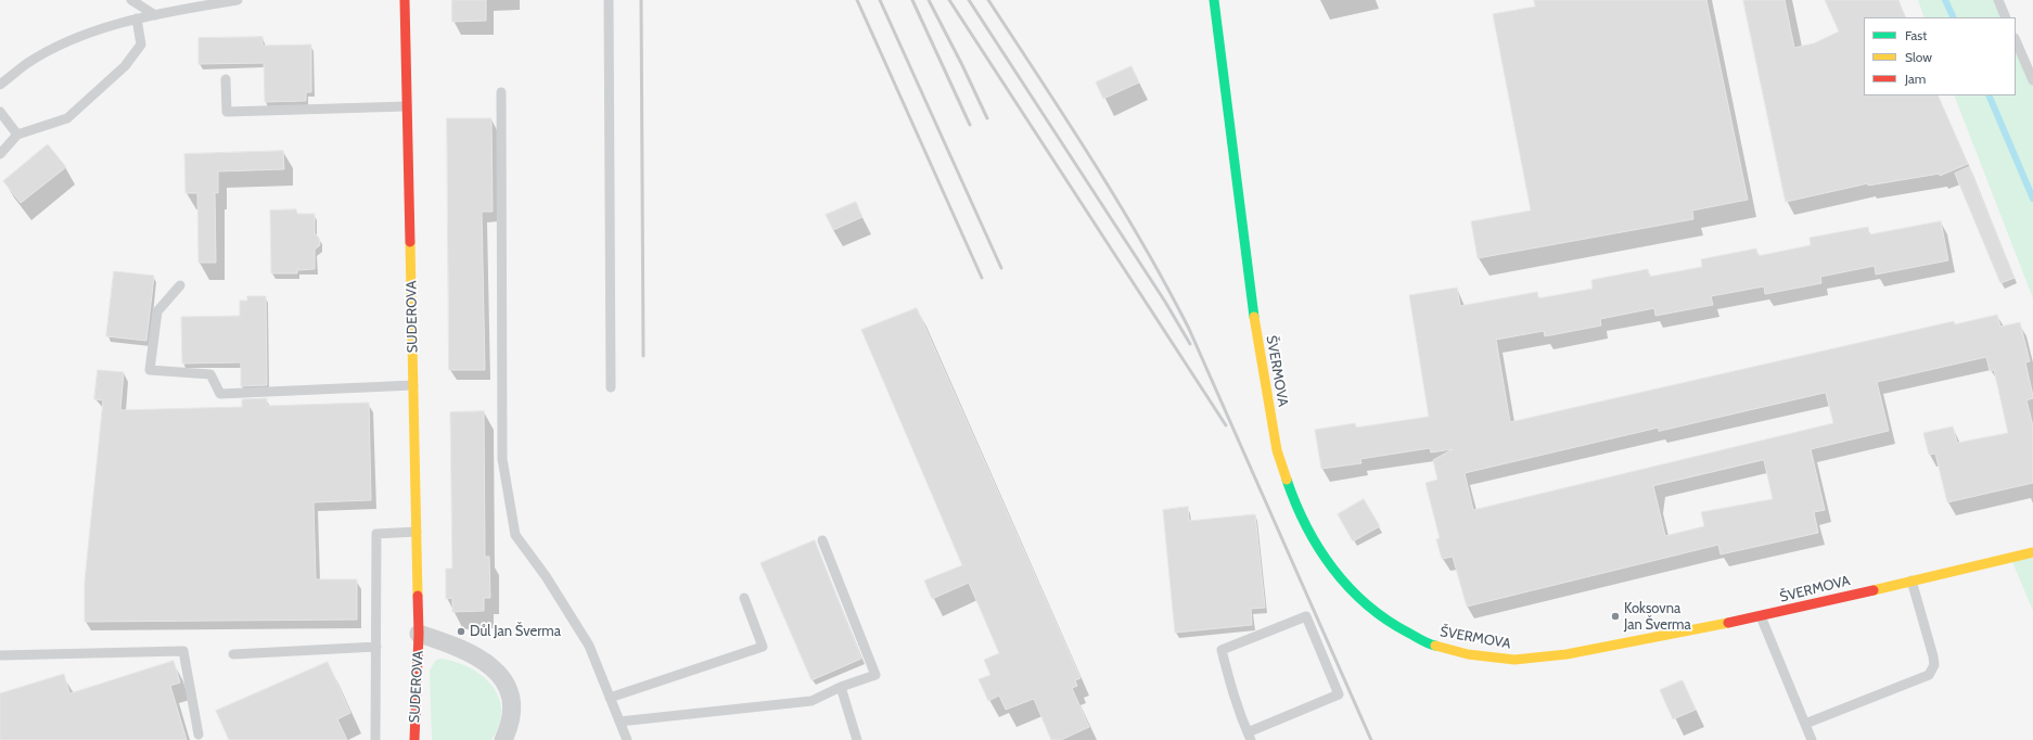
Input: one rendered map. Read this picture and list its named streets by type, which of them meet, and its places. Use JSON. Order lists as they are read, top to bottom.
{
  "streets": {
    "street": ["SUDEROVA", "ŠVERMOVA"]
  },
  "places": ["Koksovna Jan Šverma", "Důl Jan Šverma"],
  "legend": ["Fast", "Slow", "Jam"]
}
